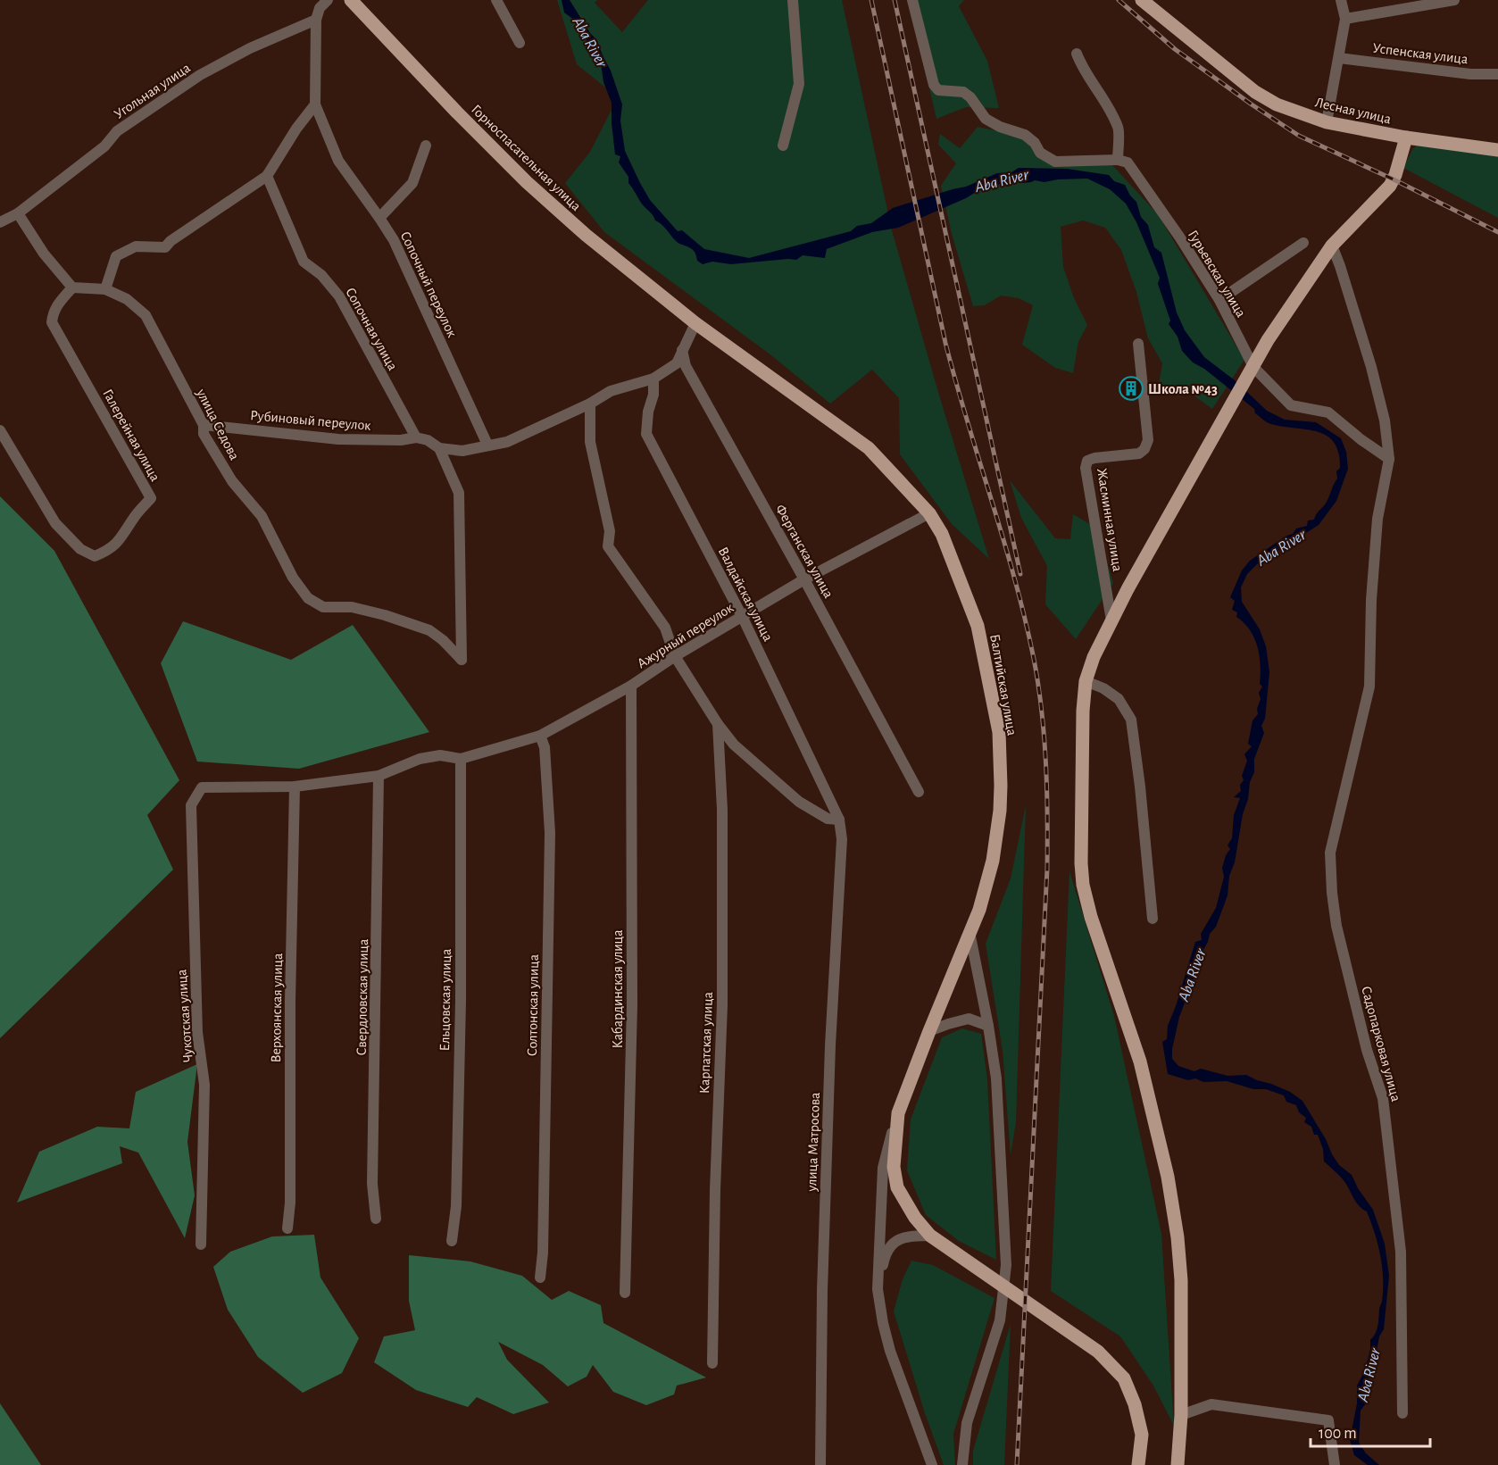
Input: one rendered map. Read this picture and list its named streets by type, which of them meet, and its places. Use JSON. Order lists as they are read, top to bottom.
{
  "streets": {
    "main road": ["Лесная улица", "Горноспасательная улица", "Балтийская улица"],
    "street": [
      "Успенская улица",
      "Угольная улица",
      "Гурьевская улица",
      "Сопочный переулок",
      "Сопочная улица",
      "Рубиновый переулок",
      "улица Седова",
      "Галерейная улица",
      "Жасминная улица",
      "Ферганская улица",
      "Валдайская улица",
      "Ажурный переулок",
      "Кабардинская улица",
      "Свердловская улица",
      "Ельцовская улица",
      "Солтонская улица",
      "Верхоянская улица",
      "Чукотская улица",
      "Карпатская улица",
      "Садопарковая улица",
      "улица Матросова"
    ]
  },
  "crossings": [
    ["Горноспасательная улица", "Балтийская улица"],
    ["Гурьевская улица", "Садопарковая улица"],
    ["Сопочная улица", "Рубиновый переулок"],
    ["Рубиновый переулок", "улица Седова"],
    ["улица Седова", "Галерейная улица"],
    ["Ферганская улица", "Ажурный переулок"],
    ["Валдайская улица", "Ажурный переулок"],
    ["Валдайская улица", "Карпатская улица"],
    ["Валдайская улица", "улица Матросова"],
    ["Ажурный переулок", "Балтийская улица"],
    ["Ажурный переулок", "Кабардинская улица"],
    ["Ажурный переулок", "Ельцовская улица"],
    ["Ажурный переулок", "Солтонская улица"],
    ["Ажурный переулок", "Карпатская улица"],
    ["Верхоянская улица", "Чукотская улица"],
    ["Карпатская улица", "улица Матросова"]
  ],
  "water": ["Aba River"],
  "places": {
    "building": ["Школа №43"]
  },
  "scale_bar": "100 m"
}
